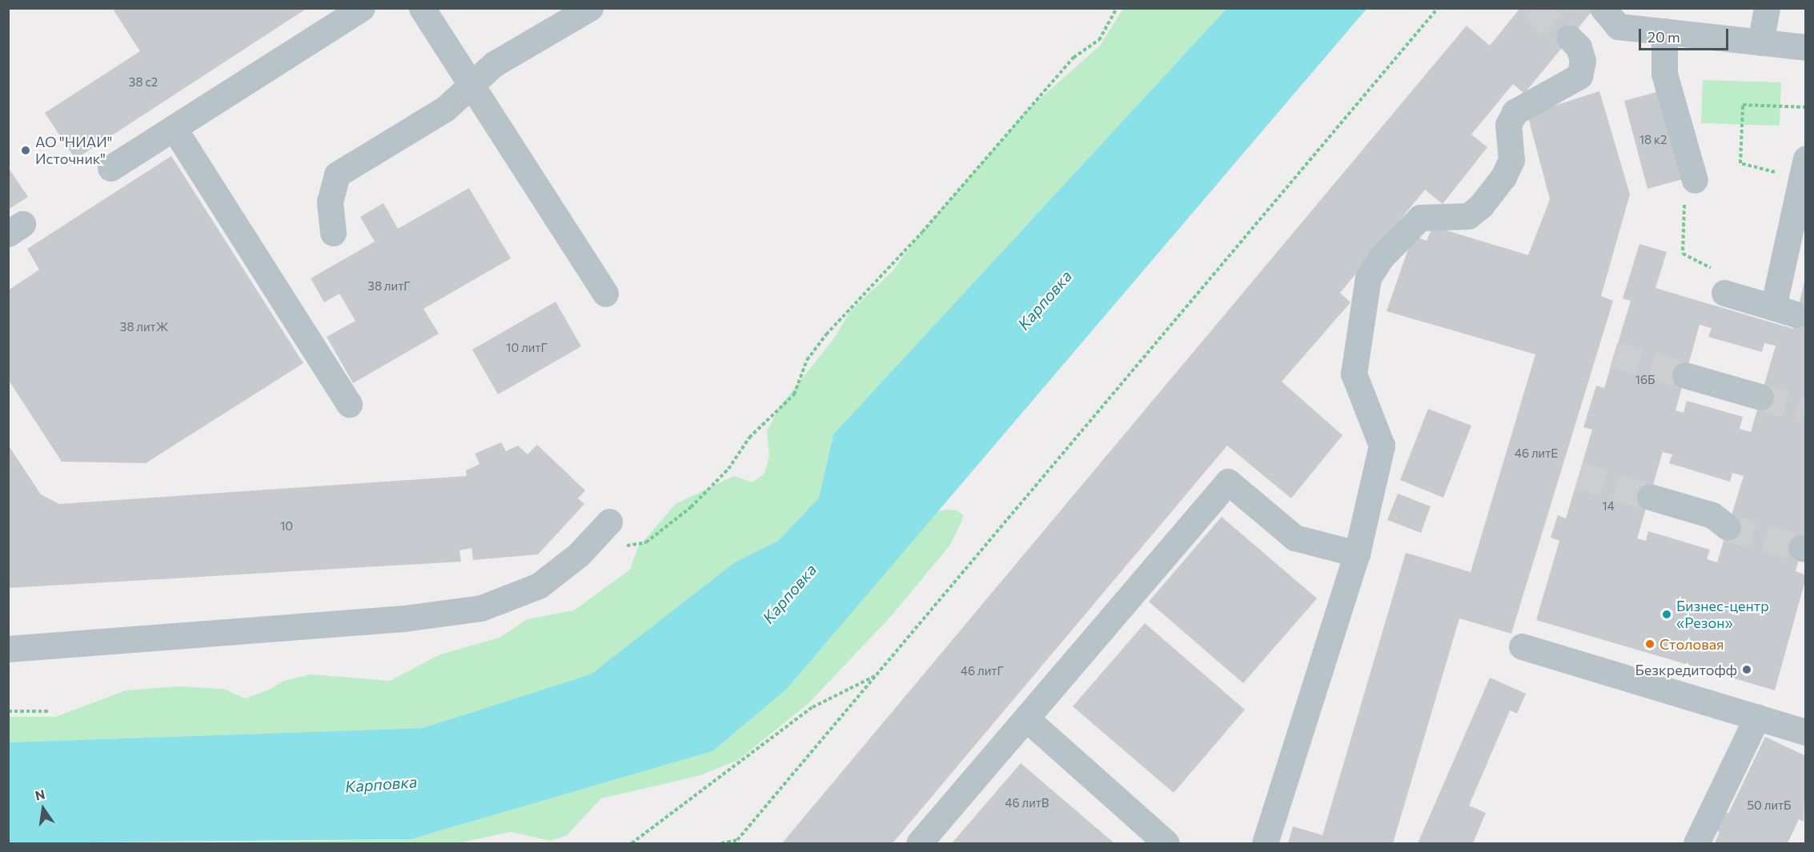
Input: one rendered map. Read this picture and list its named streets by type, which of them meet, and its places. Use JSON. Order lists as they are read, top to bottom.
{
  "water": ["Карповка"],
  "places": [
    "АО \"НИАИ\" Источник\"",
    "Бизнес-центр «Резон»",
    "Столовая",
    "Безкредитофф"
  ],
  "house_numbers": [
    "38 с2",
    "18 к2",
    "38 литГ",
    "38 литЖ",
    "10 литГ",
    "16Б",
    "46 литЕ",
    "14",
    "10",
    "46 литГ",
    "46 литВ",
    "50 литБ"
  ],
  "scale_bar": "20 m",
  "north": "top"
}
